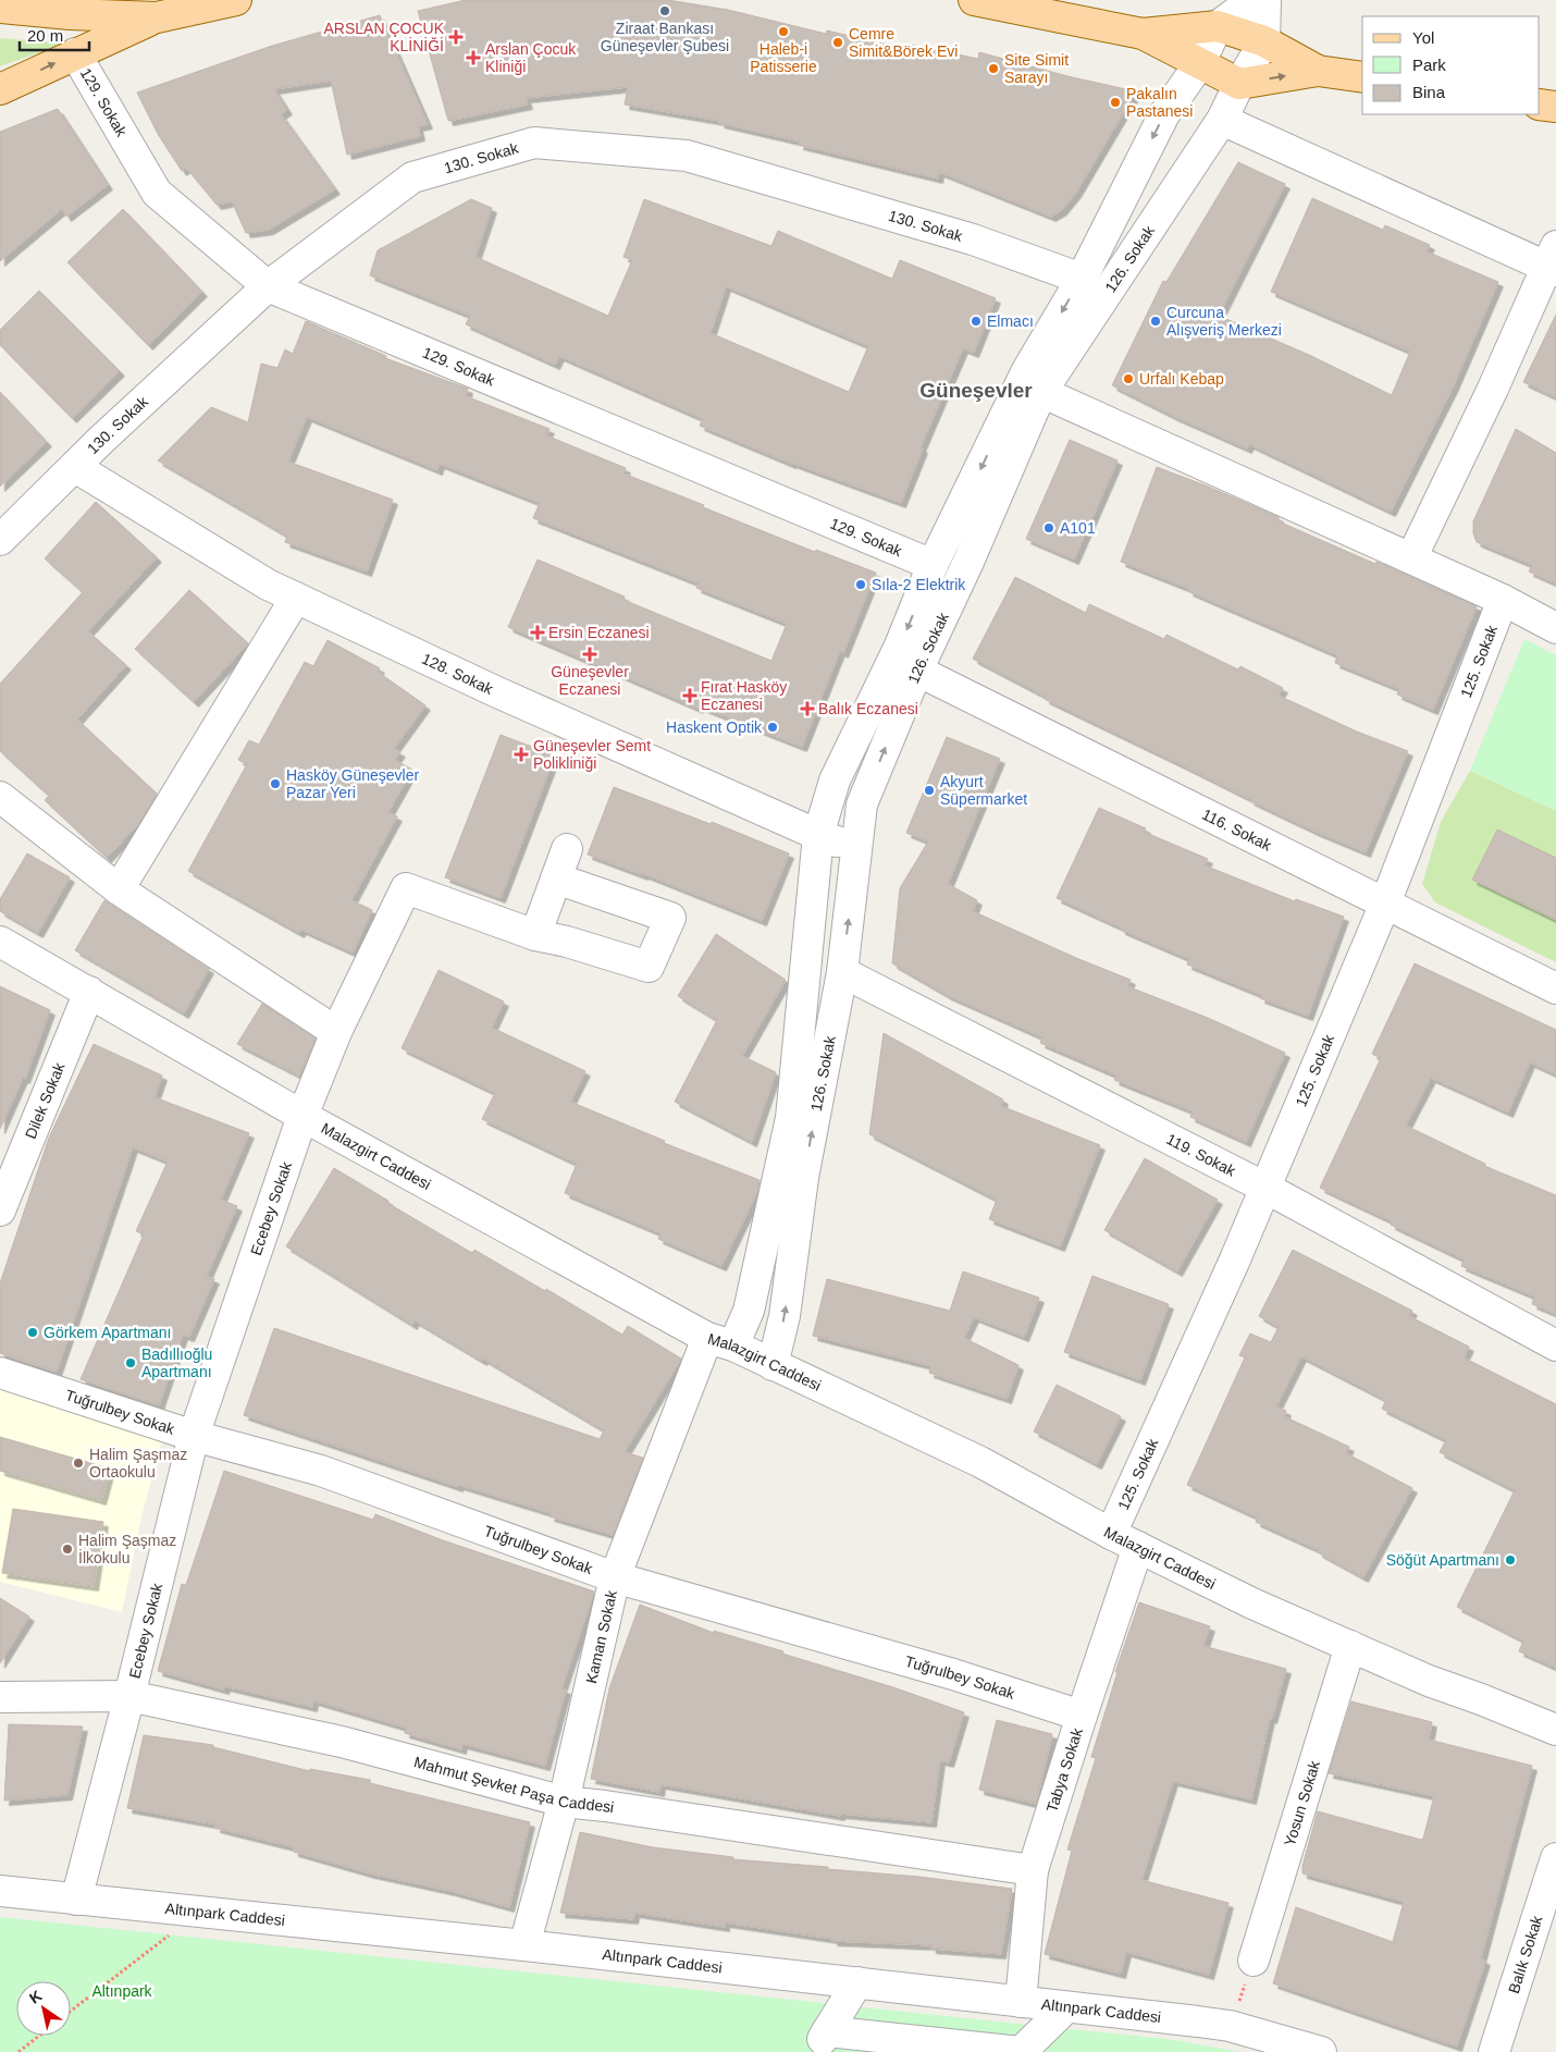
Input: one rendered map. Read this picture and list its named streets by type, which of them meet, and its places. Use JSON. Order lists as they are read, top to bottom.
{
  "streets": {
    "street": [
      "129. Sokak",
      "130. Sokak",
      "126. Sokak",
      "125. Sokak",
      "128. Sokak",
      "116. Sokak",
      "Dilek Sokak",
      "119. Sokak",
      "Malazgirt Caddesi",
      "Ecebey Sokak",
      "Tuğrulbey Sokak",
      "Kaman Sokak",
      "Tabya Sokak",
      "Mahmut Şevket Paşa Caddesi",
      "Yosun Sokak",
      "Altınpark Caddesi",
      "Balık Sokak"
    ]
  },
  "crossings": [
    ["129. Sokak", "130. Sokak"],
    ["129. Sokak", "126. Sokak"],
    ["130. Sokak", "126. Sokak"],
    ["130. Sokak", "128. Sokak"],
    ["126. Sokak", "128. Sokak"],
    ["126. Sokak", "116. Sokak"],
    ["126. Sokak", "119. Sokak"],
    ["126. Sokak", "Malazgirt Caddesi"],
    ["126. Sokak", "Kaman Sokak"],
    ["125. Sokak", "116. Sokak"],
    ["125. Sokak", "119. Sokak"],
    ["125. Sokak", "Malazgirt Caddesi"],
    ["Dilek Sokak", "Malazgirt Caddesi"],
    ["Malazgirt Caddesi", "Ecebey Sokak"],
    ["Malazgirt Caddesi", "Kaman Sokak"],
    ["Malazgirt Caddesi", "Tabya Sokak"],
    ["Malazgirt Caddesi", "Yosun Sokak"],
    ["Ecebey Sokak", "Tuğrulbey Sokak"],
    ["Ecebey Sokak", "Mahmut Şevket Paşa Caddesi"],
    ["Ecebey Sokak", "Altınpark Caddesi"],
    ["Tuğrulbey Sokak", "Kaman Sokak"],
    ["Tuğrulbey Sokak", "Tabya Sokak"],
    ["Kaman Sokak", "Mahmut Şevket Paşa Caddesi"],
    ["Kaman Sokak", "Altınpark Caddesi"],
    ["Tabya Sokak", "Mahmut Şevket Paşa Caddesi"],
    ["Tabya Sokak", "Altınpark Caddesi"]
  ],
  "districts": ["Güneşevler"],
  "parks": ["Altınpark"],
  "places": {
    "other": [
      "Ziraat Bankası Güneşevler Şubesi",
      "Haleb-i Patisserie",
      "Cemre Simit&Börek Evi",
      "Site Simit Sarayı",
      "Pakalın Pastanesi",
      "Elmacı",
      "Curcuna Alışveriş Merkezi",
      "Urfalı Kebap",
      "A101",
      "Sıla-2 Elektrik",
      "Haskent Optik",
      "Hasköy Güneşevler Pazar Yeri",
      "Akyurt Süpermarket",
      "Görkem Apartmanı",
      "Badıllıoğlu Apartmanı",
      "Halim Şaşmaz Ortaokulu",
      "Halim Şaşmaz İlkokulu",
      "Söğüt Apartmanı"
    ],
    "health": [
      "ARSLAN ÇOCUK KLİNİĞİ",
      "Arslan Çocuk Kliniği",
      "Ersin Eczanesi",
      "Güneşevler Eczanesi",
      "Fırat Hasköy Eczanesi",
      "Balık Eczanesi",
      "Güneşevler Semt Polikliniği"
    ]
  },
  "legend": ["Yol", "Park", "Bina"],
  "scale_bar": "20 m",
  "north": "top left"
}
